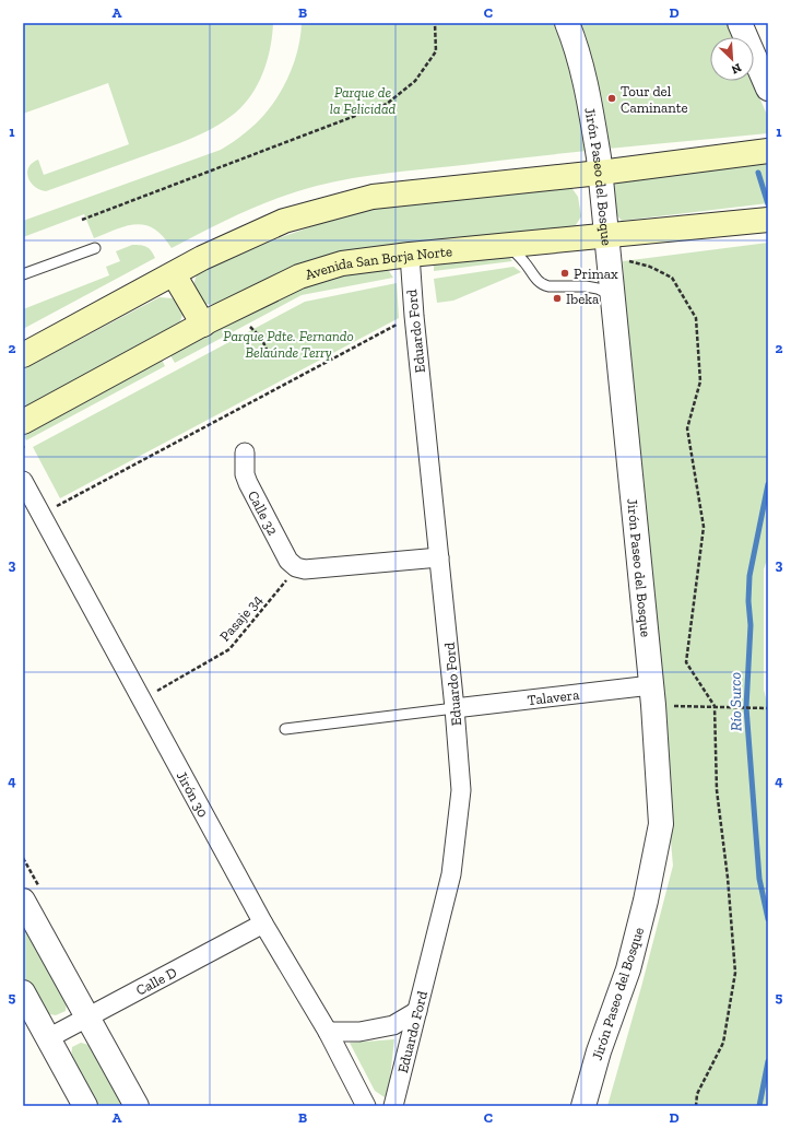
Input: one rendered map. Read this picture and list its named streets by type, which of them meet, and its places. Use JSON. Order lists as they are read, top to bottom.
{
  "streets": {
    "main road": ["Avenida San Borja Norte"],
    "street": [
      "Jirón Paseo del Bosque",
      "Eduardo Ford",
      "Calle 32",
      "Talavera",
      "Jirón 30",
      "Calle D"
    ],
    "path": ["Pasaje 34"]
  },
  "crossings": [
    ["Jirón Paseo del Bosque", "Avenida San Borja Norte"],
    ["Jirón Paseo del Bosque", "Talavera"],
    ["Avenida San Borja Norte", "Eduardo Ford"],
    ["Eduardo Ford", "Talavera"],
    ["Calle 32", "Pasaje 34"],
    ["Jirón 30", "Calle D"]
  ],
  "water": ["Río Surco"],
  "parks": ["Parque de la Felicidad", "Parque Pdte. Fernando Belaúnde Terry"],
  "places": ["Tour del Caminante", "Primax", "Ibeka"],
  "north": "bottom right",
  "grid": {
    "columns": [
      "A",
      "B",
      "C",
      "D"
    ],
    "rows": [
      "1",
      "2",
      "3",
      "4",
      "5"
    ]
  }
}
